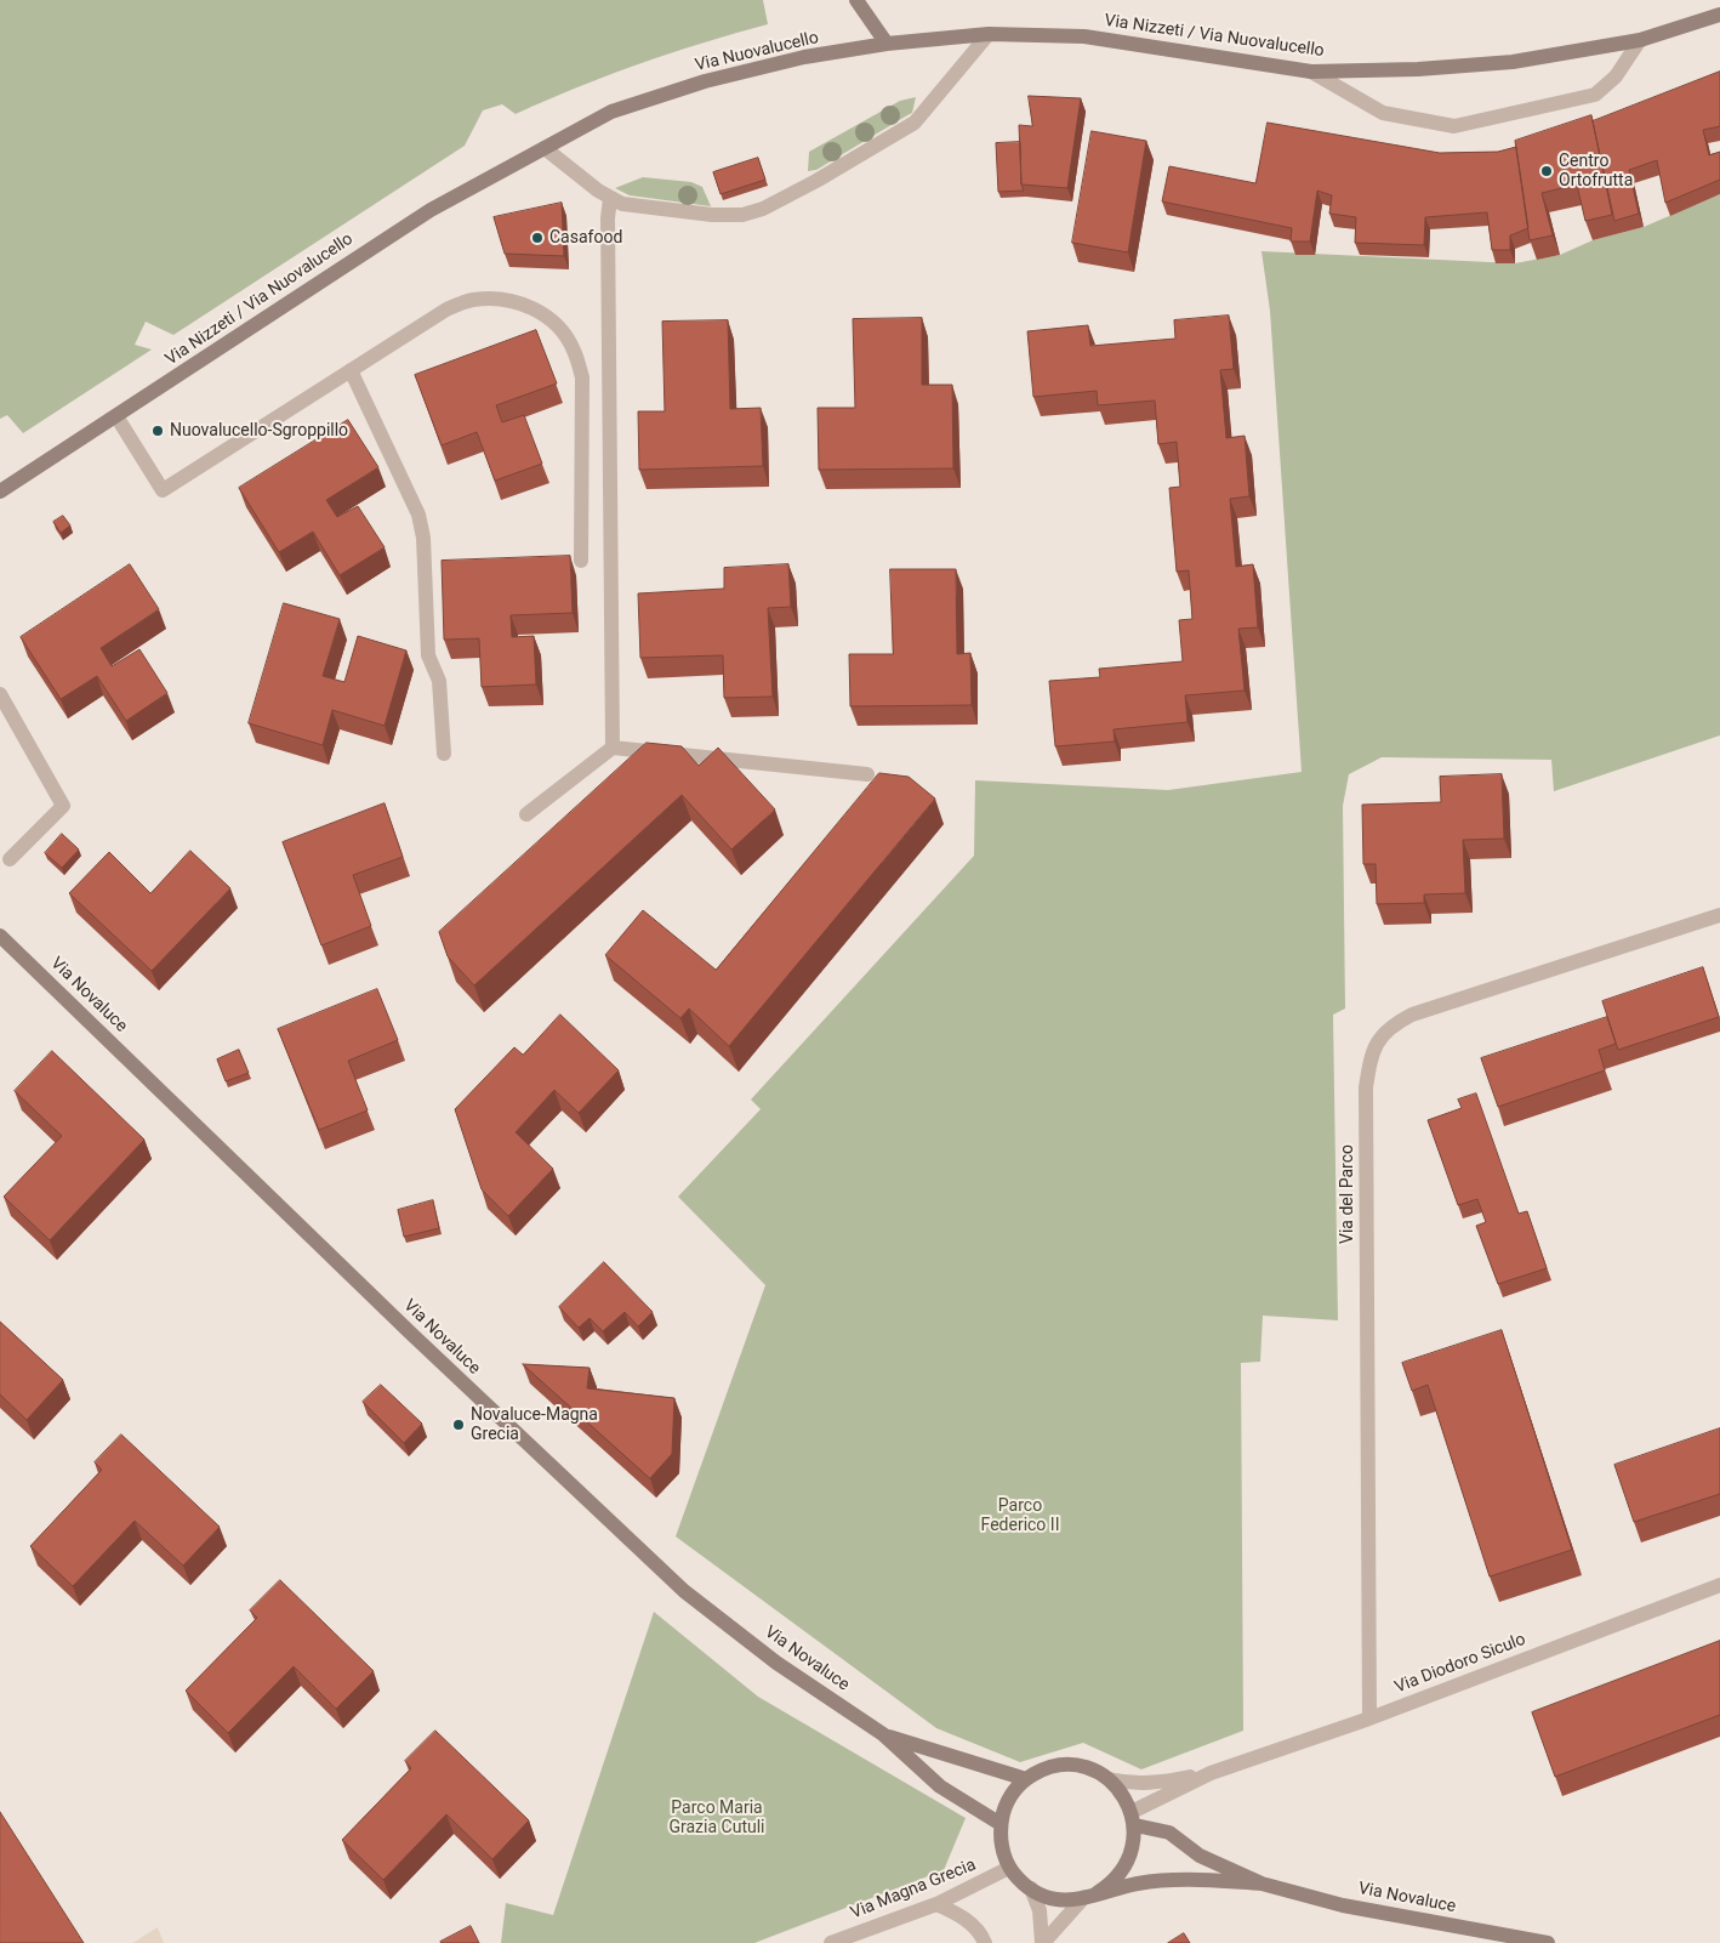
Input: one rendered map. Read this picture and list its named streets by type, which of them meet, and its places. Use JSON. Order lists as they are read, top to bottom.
{
  "streets": {
    "main road": ["Via Nizzeti / Via Nuovalucello", "Via Nuovalucello", "Via Novaluce"],
    "street": ["Via del Parco", "Via Diodoro Siculo", "Via Magna Grecia"]
  },
  "crossings": [
    ["Via Nizzeti / Via Nuovalucello", "Via Nuovalucello"],
    ["Via del Parco", "Via Diodoro Siculo"]
  ],
  "parks": ["Parco Federico II", "Parco Maria Grazia Cutuli"],
  "places": [
    "Centro Ortofrutta",
    "Casafood",
    "Nuovalucello-Sgroppillo",
    "Novaluce-Magna Grecia"
  ]
}
